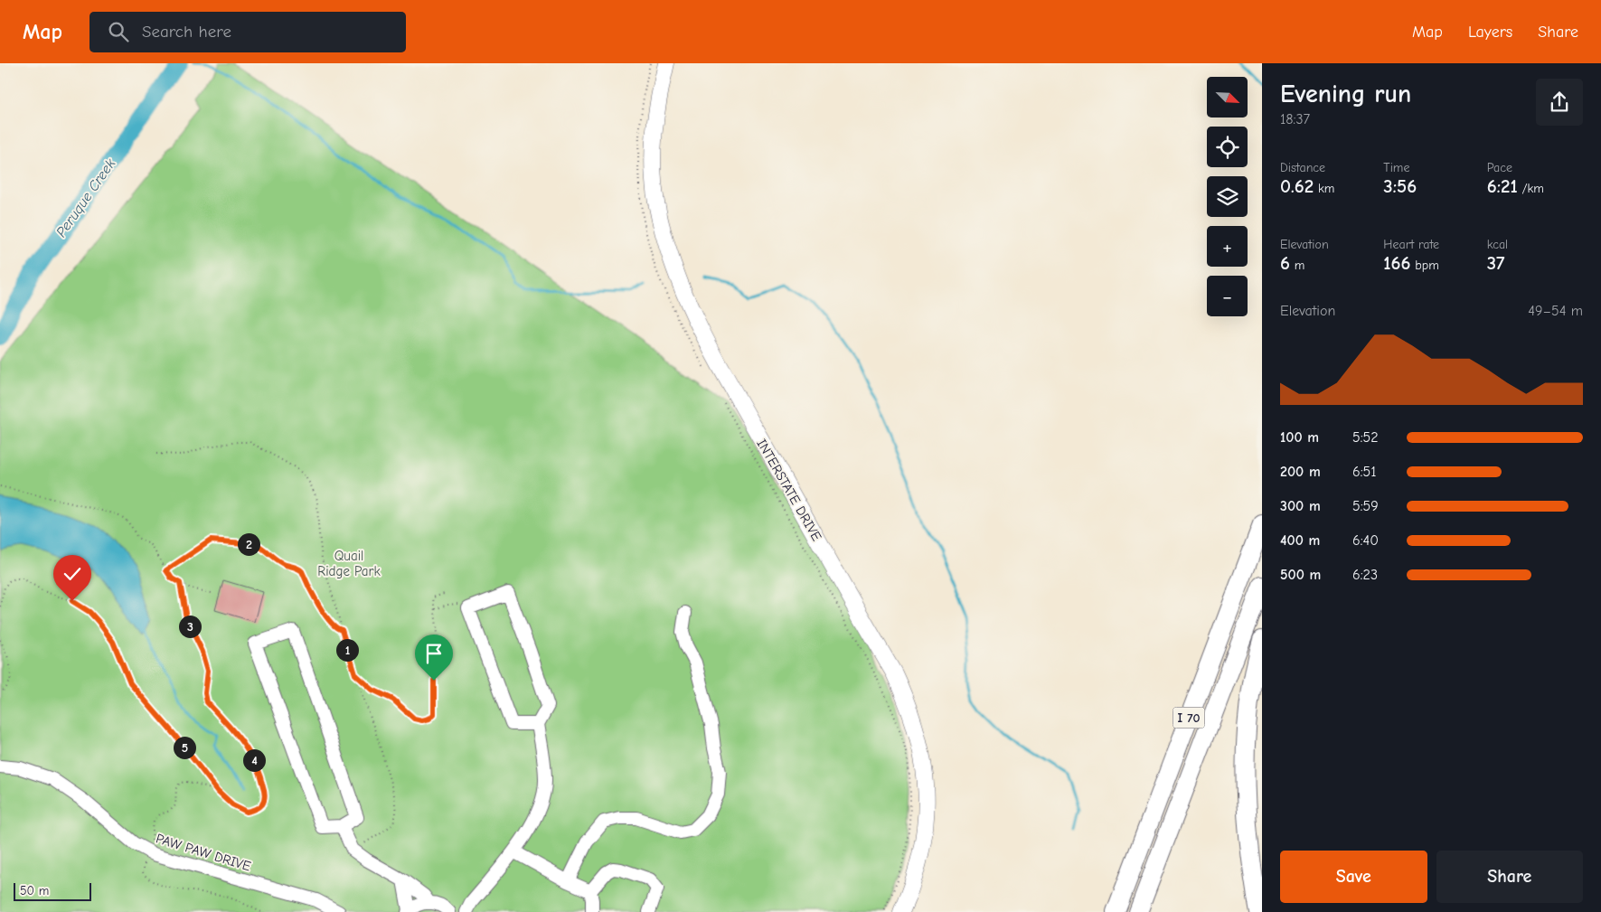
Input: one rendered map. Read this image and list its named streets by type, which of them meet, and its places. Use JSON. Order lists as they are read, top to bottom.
{
  "streets": {
    "highway": ["I 70"],
    "main road": ["INTERSTATE DRIVE"],
    "street": ["PAW PAW DRIVE"]
  },
  "water": ["Peruque Creek"],
  "parks": ["Quail Ridge Park"],
  "scale_bar": "50 m",
  "north": "bottom right",
  "page": {
    "header": "Map",
    "search": "Search here",
    "nav": ["Map", "Layers", "Share"],
    "heading": ["Evening run", "18:37"],
    "map_buttons": ["+", "−"],
    "stats": [
      ["Distance", "0.62 km"],
      ["Time", "3:56"],
      ["Pace", "6:21 /km"],
      ["Elevation", "6 m"],
      ["Heart rate", "166 bpm"],
      ["kcal", "37"]
    ],
    "chart": ["Elevation", "49–54 m"],
    "list": [
      {
        "name": "100 m",
        "note": "5:52"
      },
      {
        "name": "200 m",
        "note": "6:51"
      },
      {
        "name": "300 m",
        "note": "5:59"
      },
      {
        "name": "400 m",
        "note": "6:40"
      },
      {
        "name": "500 m",
        "note": "6:23"
      }
    ],
    "pins": [
      "2",
      "3",
      "1",
      "5",
      "4"
    ],
    "buttons": ["Save", "Share"],
    "scale": "50 m"
  }
}
